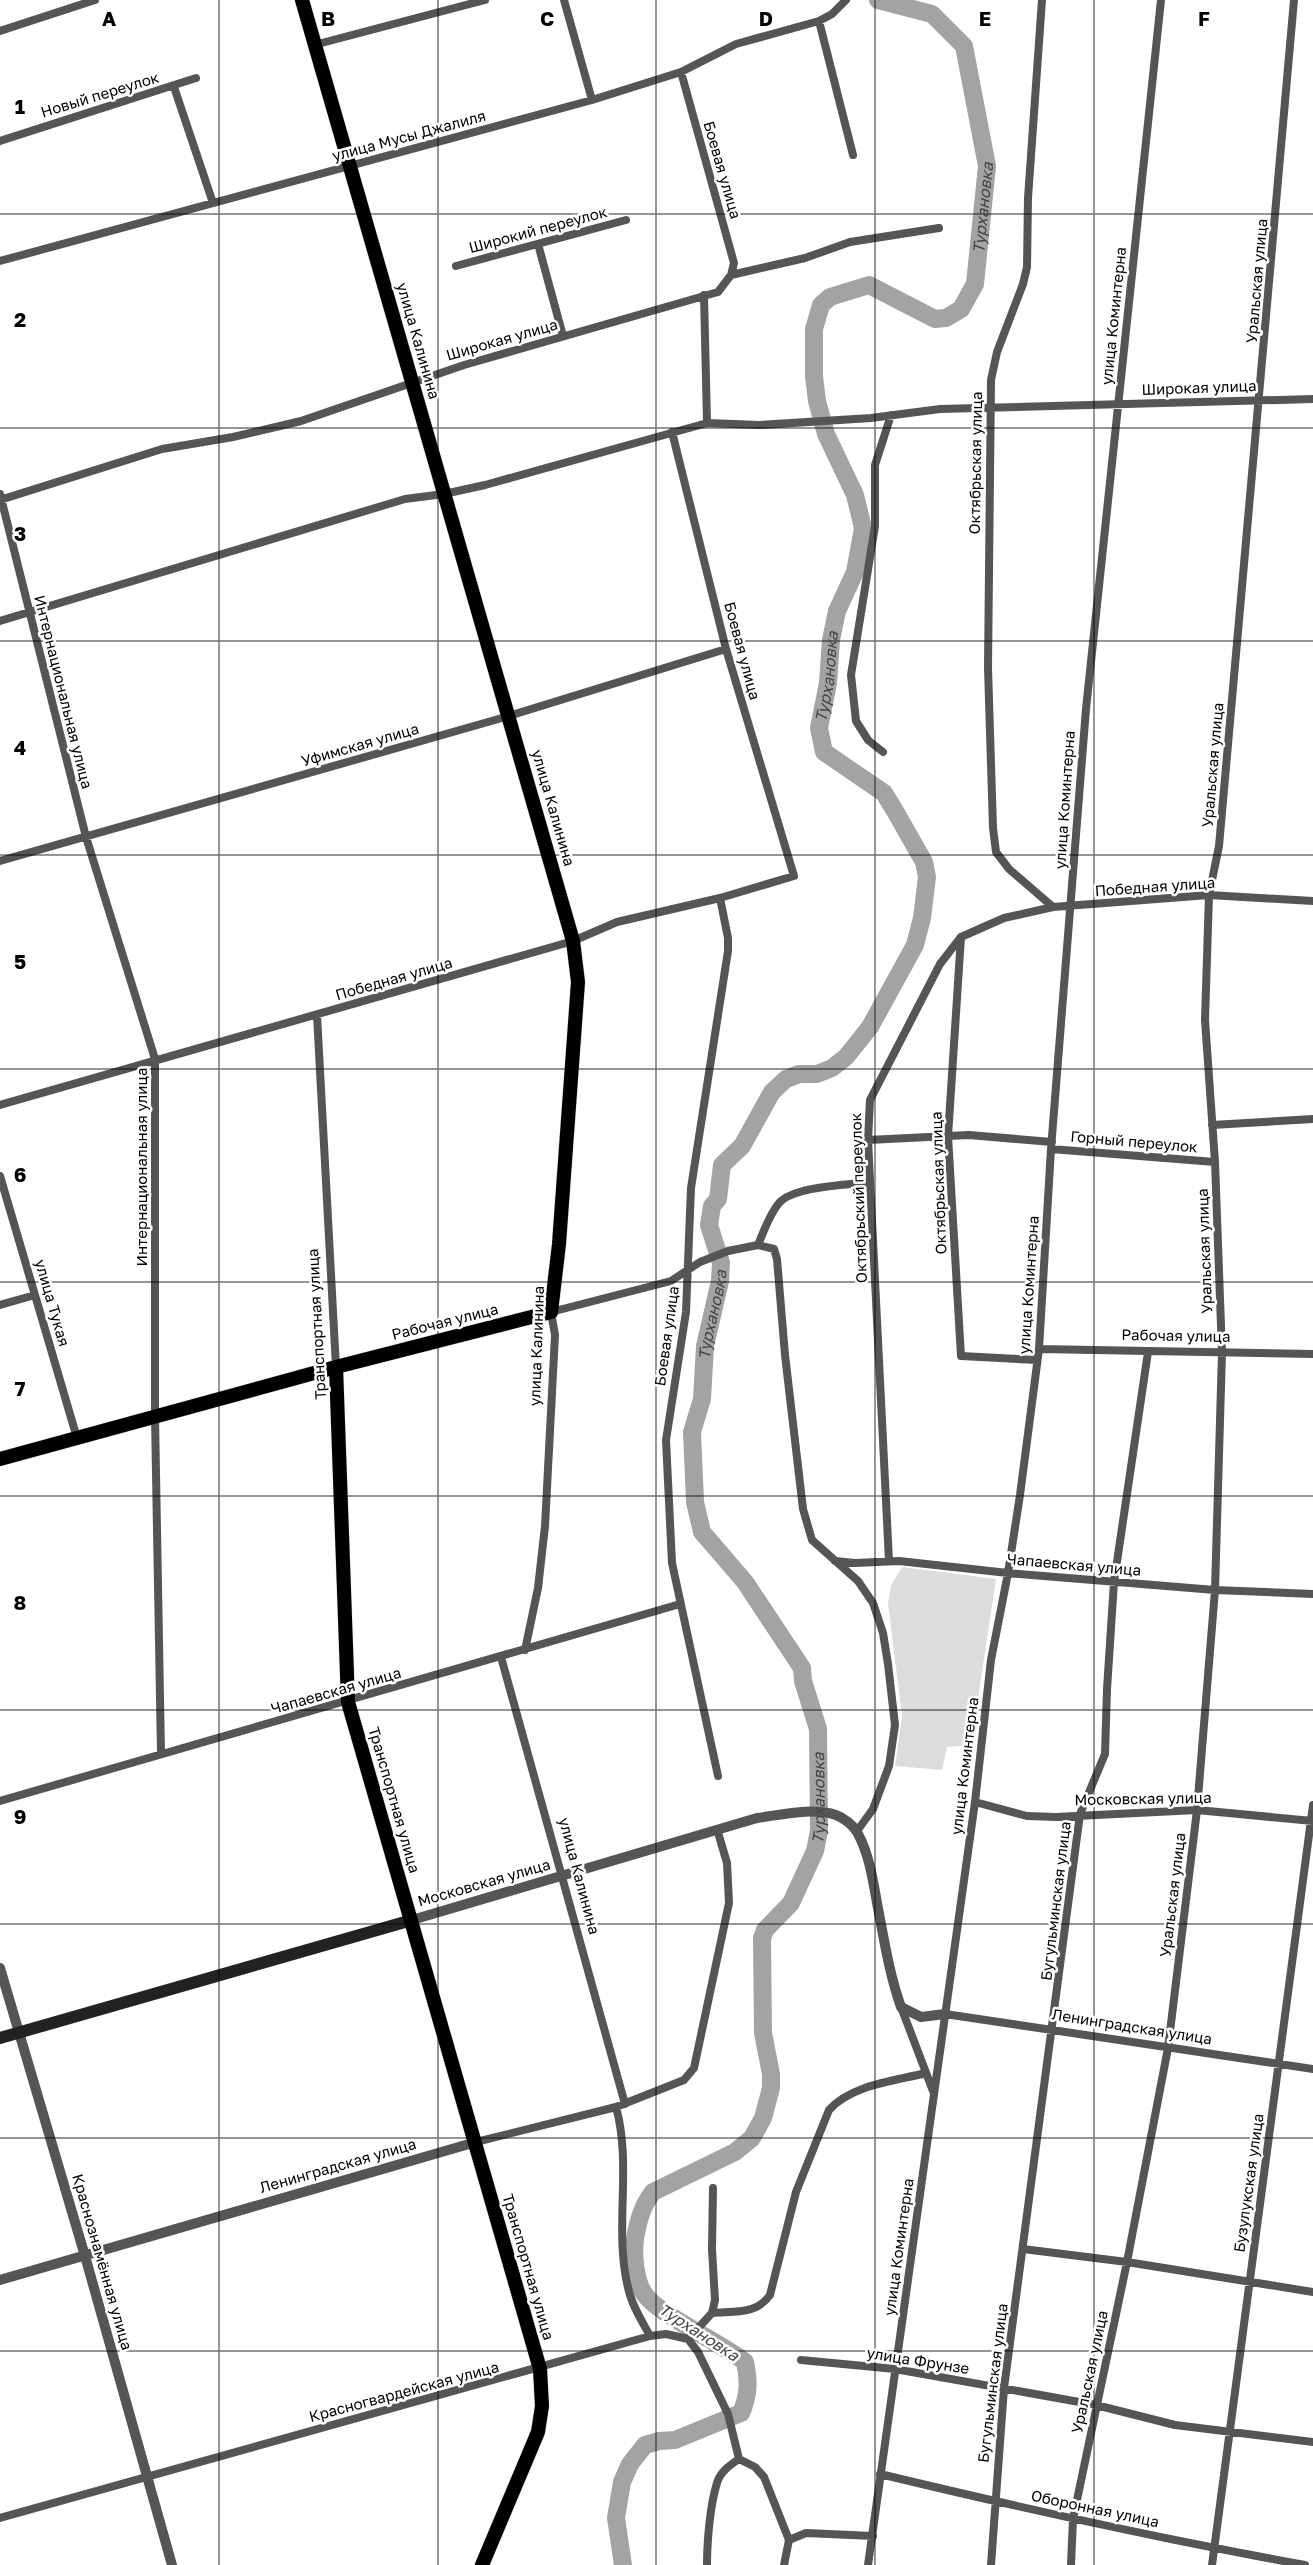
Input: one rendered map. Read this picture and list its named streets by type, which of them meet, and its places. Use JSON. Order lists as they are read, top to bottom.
{
  "streets": {
    "main road": [
      "улица Калинина",
      "Рабочая улица",
      "Транспортная улица",
      "Московская улица"
    ],
    "street": [
      "Новый переулок",
      "улица Мусы Джалиля",
      "Боевая улица",
      "Широкий переулок",
      "Уральская улица",
      "улица Коминтерна",
      "Широкая улица",
      "Октябрьская улица",
      "Интернациональная улица",
      "Уфимская улица",
      "Победная улица",
      "Горный переулок",
      "Октябрьский переулок",
      "улица Тукая",
      "Чапаевская улица",
      "Бугульминская улица",
      "Ленинградская улица",
      "Бузулукская улица",
      "Краснознамённая улица",
      "улица Фрунзе",
      "Красногвардейская улица",
      "Оборонная улица"
    ]
  },
  "crossings": [
    ["Новый переулок", "улица Мусы Джалиля"],
    ["улица Мусы Джалиля", "Боевая улица"],
    ["улица Мусы Джалиля", "улица Калинина"],
    ["Боевая улица", "Широкая улица"],
    ["Боевая улица", "Уфимская улица"],
    ["Боевая улица", "Победная улица"],
    ["Боевая улица", "Рабочая улица"],
    ["Боевая улица", "Чапаевская улица"],
    ["Уральская улица", "Широкая улица"],
    ["Уральская улица", "Победная улица"],
    ["Уральская улица", "Горный переулок"],
    ["Уральская улица", "Рабочая улица"],
    ["Уральская улица", "Чапаевская улица"],
    ["Уральская улица", "Московская улица"],
    ["Уральская улица", "Ленинградская улица"],
    ["Уральская улица", "улица Фрунзе"],
    ["Уральская улица", "Оборонная улица"],
    ["улица Коминтерна", "Широкая улица"],
    ["улица Коминтерна", "Октябрьская улица"],
    ["улица Коминтерна", "Победная улица"],
    ["улица Коминтерна", "Горный переулок"],
    ["улица Коминтерна", "Октябрьский переулок"],
    ["улица Коминтерна", "Рабочая улица"],
    ["улица Коминтерна", "Чапаевская улица"],
    ["улица Коминтерна", "Московская улица"],
    ["улица Коминтерна", "Ленинградская улица"],
    ["улица Коминтерна", "улица Фрунзе"],
    ["улица Коминтерна", "Оборонная улица"],
    ["Широкая улица", "улица Калинина"],
    ["Широкая улица", "Октябрьская улица"],
    ["Широкая улица", "Интернациональная улица"],
    ["улица Калинина", "Уфимская улица"],
    ["улица Калинина", "Победная улица"],
    ["улица Калинина", "Рабочая улица"],
    ["улица Калинина", "Чапаевская улица"],
    ["улица Калинина", "Московская улица"],
    ["улица Калинина", "Ленинградская улица"],
    ["Октябрьская улица", "Горный переулок"],
    ["Октябрьская улица", "Октябрьский переулок"],
    ["Интернациональная улица", "Уфимская улица"],
    ["Интернациональная улица", "Победная улица"],
    ["Интернациональная улица", "Рабочая улица"],
    ["Интернациональная улица", "Чапаевская улица"],
    ["Победная улица", "Октябрьский переулок"],
    ["Победная улица", "Транспортная улица"],
    ["Горный переулок", "Октябрьский переулок"],
    ["Октябрьский переулок", "Чапаевская улица"],
    ["улица Тукая", "Рабочая улица"],
    ["Рабочая улица", "Транспортная улица"],
    ["Рабочая улица", "Бугульминская улица"],
    ["Транспортная улица", "Чапаевская улица"],
    ["Транспортная улица", "Московская улица"],
    ["Транспортная улица", "Ленинградская улица"],
    ["Транспортная улица", "Красногвардейская улица"],
    ["Чапаевская улица", "Бугульминская улица"],
    ["Московская улица", "Бугульминская улица"],
    ["Московская улица", "Ленинградская улица"],
    ["Московская улица", "Бузулукская улица"],
    ["Московская улица", "Краснознамённая улица"],
    ["Бугульминская улица", "Ленинградская улица"],
    ["Бугульминская улица", "улица Фрунзе"],
    ["Бугульминская улица", "Оборонная улица"],
    ["Ленинградская улица", "Бузулукская улица"],
    ["Ленинградская улица", "Краснознамённая улица"],
    ["Бузулукская улица", "улица Фрунзе"],
    ["Бузулукская улица", "Оборонная улица"],
    ["Краснознамённая улица", "Красногвардейская улица"]
  ],
  "water": ["Турхановка"],
  "grid": {
    "columns": [
      "A",
      "B",
      "C",
      "D",
      "E",
      "F"
    ],
    "rows": [
      "1",
      "2",
      "3",
      "4",
      "5",
      "6",
      "7",
      "8",
      "9"
    ]
  }
}
